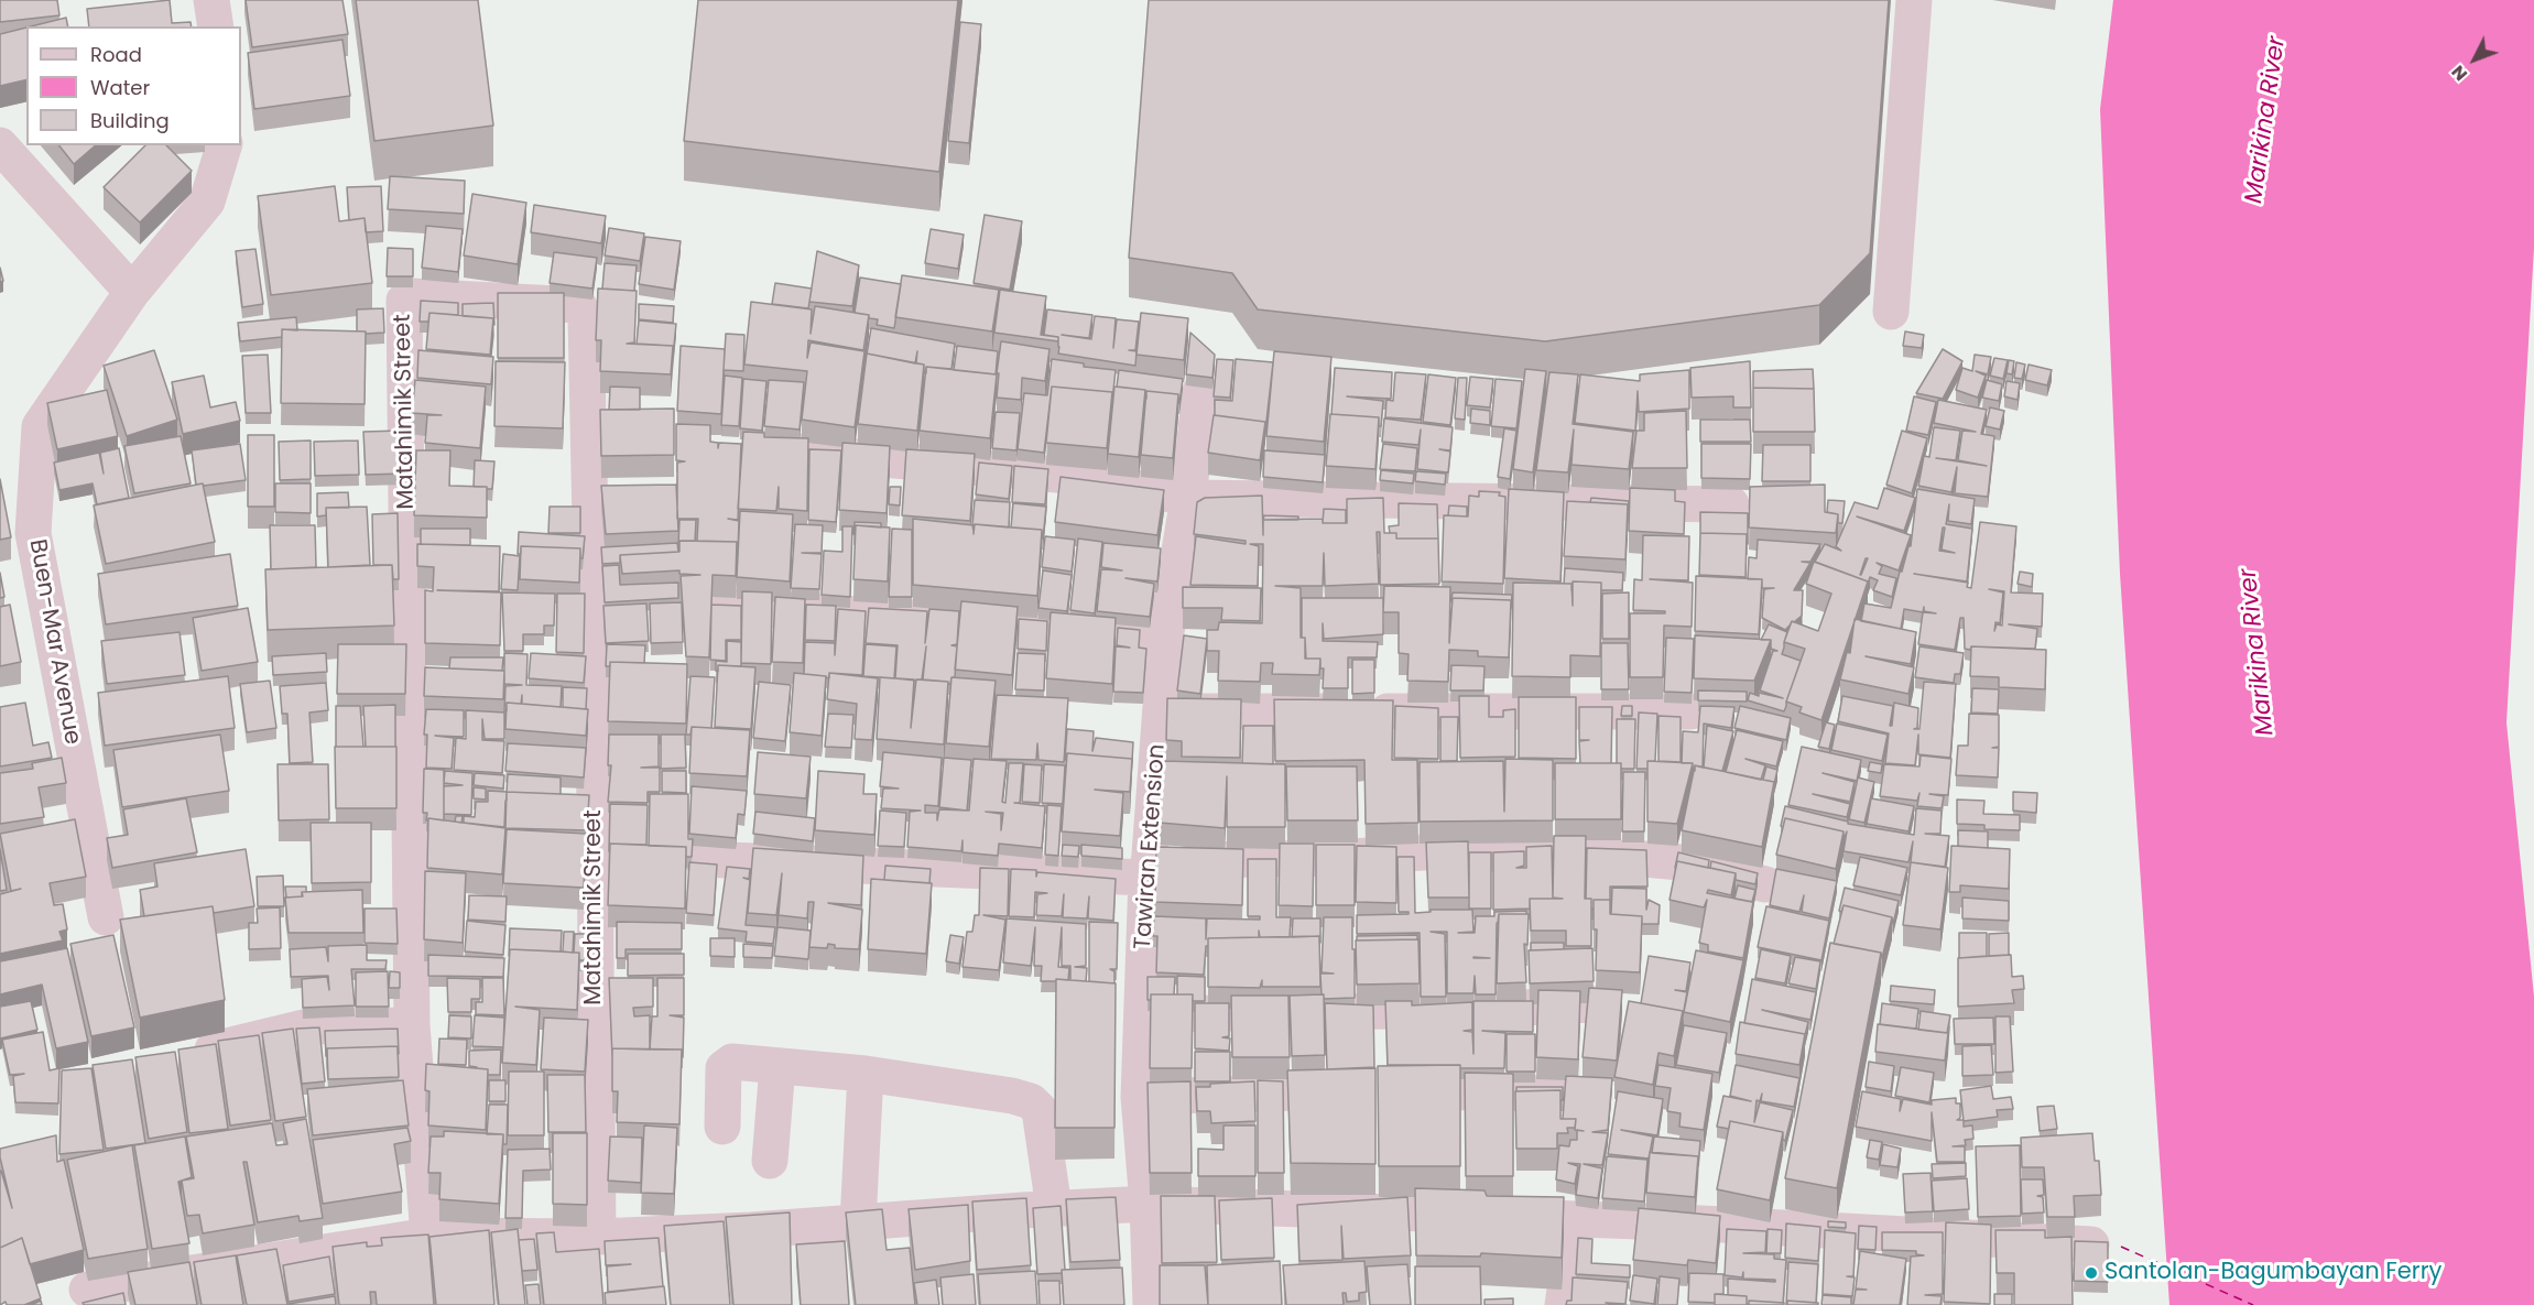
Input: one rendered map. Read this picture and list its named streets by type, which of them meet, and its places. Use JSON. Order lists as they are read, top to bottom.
{
  "streets": {
    "street": ["Matahimik Street", "Buen-Mar Avenue", "Tawiran Extension"]
  },
  "water": ["Marikina River"],
  "places": ["Santolan-Bagumbayan Ferry"],
  "legend": ["Road", "Water", "Building"],
  "north": "bottom left"
}
